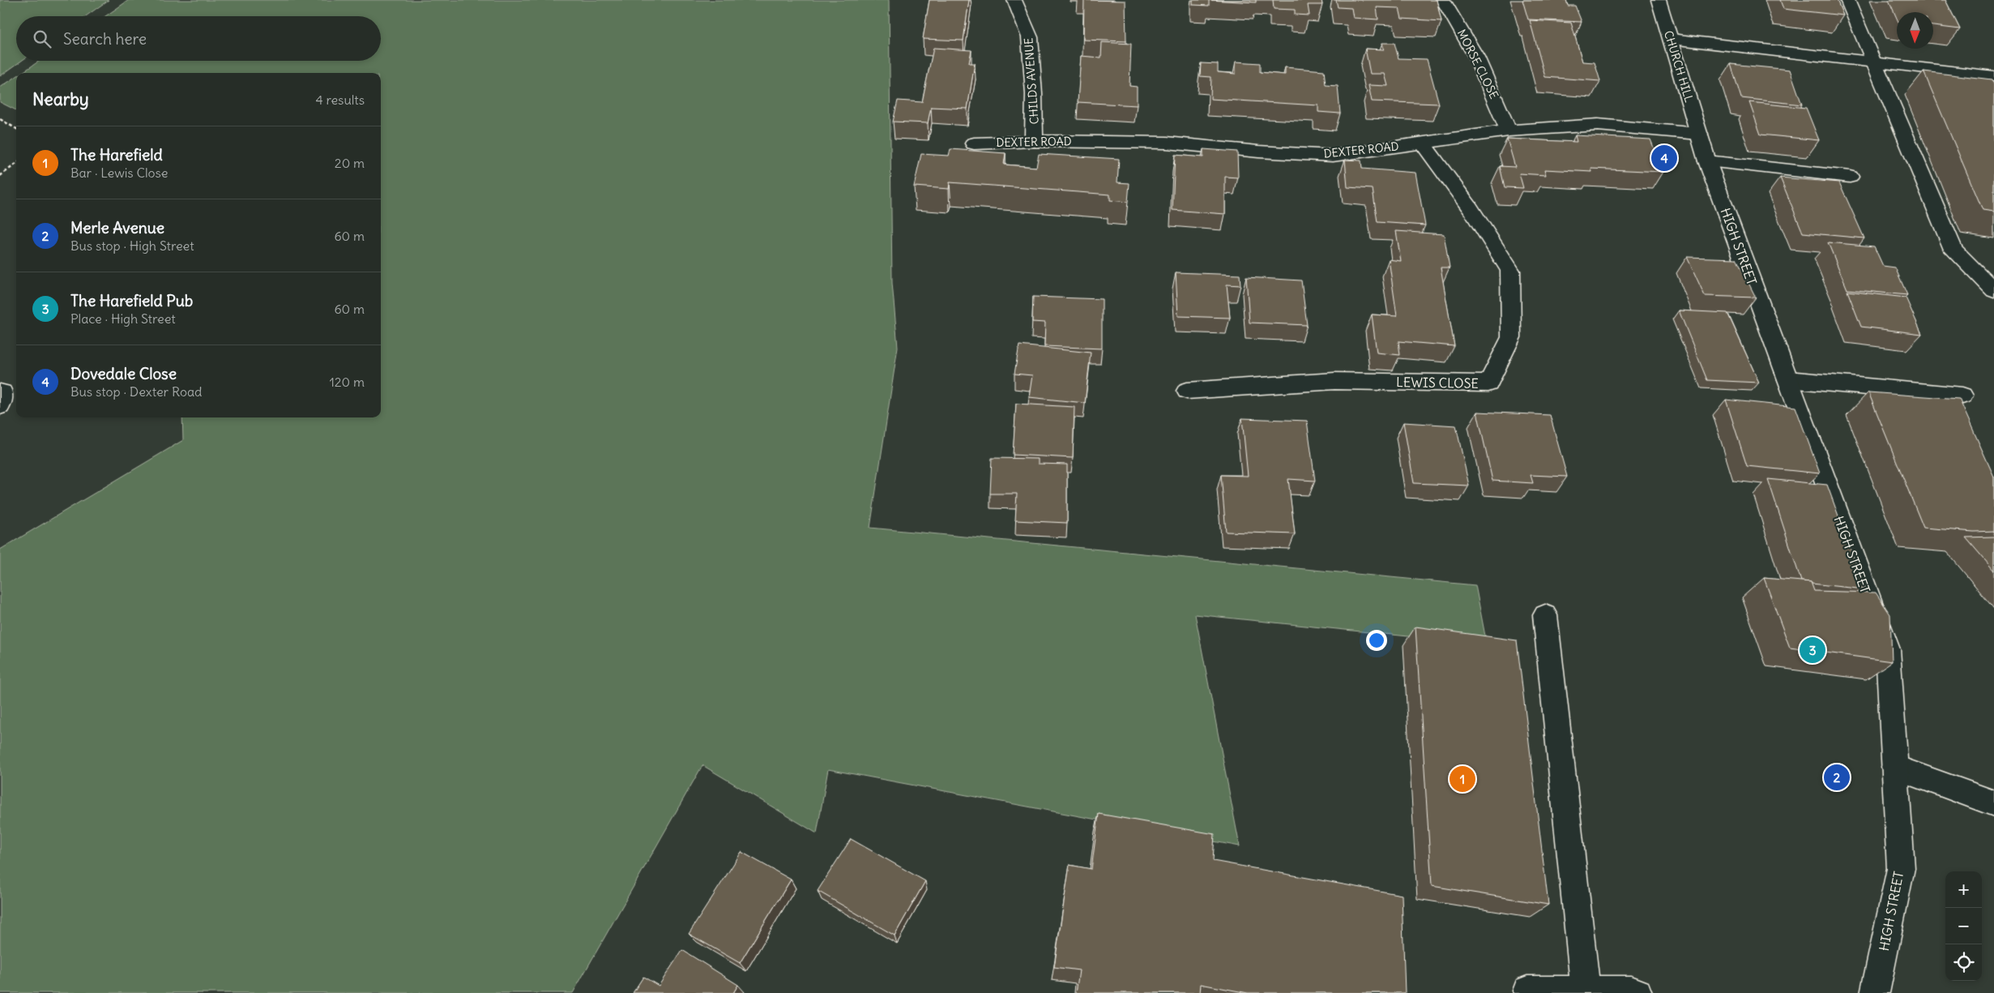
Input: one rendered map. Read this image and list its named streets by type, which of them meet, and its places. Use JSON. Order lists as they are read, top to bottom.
{
  "streets": {
    "street": [
      "MORSE CLOSE",
      "CHURCH HILL",
      "CHILDS AVENUE",
      "DEXTER ROAD",
      "HIGH STREET",
      "LEWIS CLOSE"
    ]
  },
  "crossings": [
    ["MORSE CLOSE", "DEXTER ROAD"],
    ["CHURCH HILL", "DEXTER ROAD"],
    ["CHURCH HILL", "HIGH STREET"],
    ["CHILDS AVENUE", "DEXTER ROAD"],
    ["DEXTER ROAD", "HIGH STREET"],
    ["DEXTER ROAD", "LEWIS CLOSE"]
  ],
  "north": "bottom",
  "page": {
    "search": "Search here",
    "heading": ["Nearby", "4 results"],
    "list": [
      {
        "mark": "1",
        "name": "The Harefield",
        "note": "Bar · Lewis Close",
        "value": "20 m"
      },
      {
        "mark": "2",
        "name": "Merle Avenue",
        "note": "Bus stop · High Street",
        "value": "60 m"
      },
      {
        "mark": "3",
        "name": "The Harefield Pub",
        "note": "Place · High Street",
        "value": "60 m"
      },
      {
        "mark": "4",
        "name": "Dovedale Close",
        "note": "Bus stop · Dexter Road",
        "value": "120 m"
      }
    ],
    "pins": [
      "4",
      "3",
      "2",
      "1"
    ],
    "map_buttons": ["+", "−"]
  }
}
